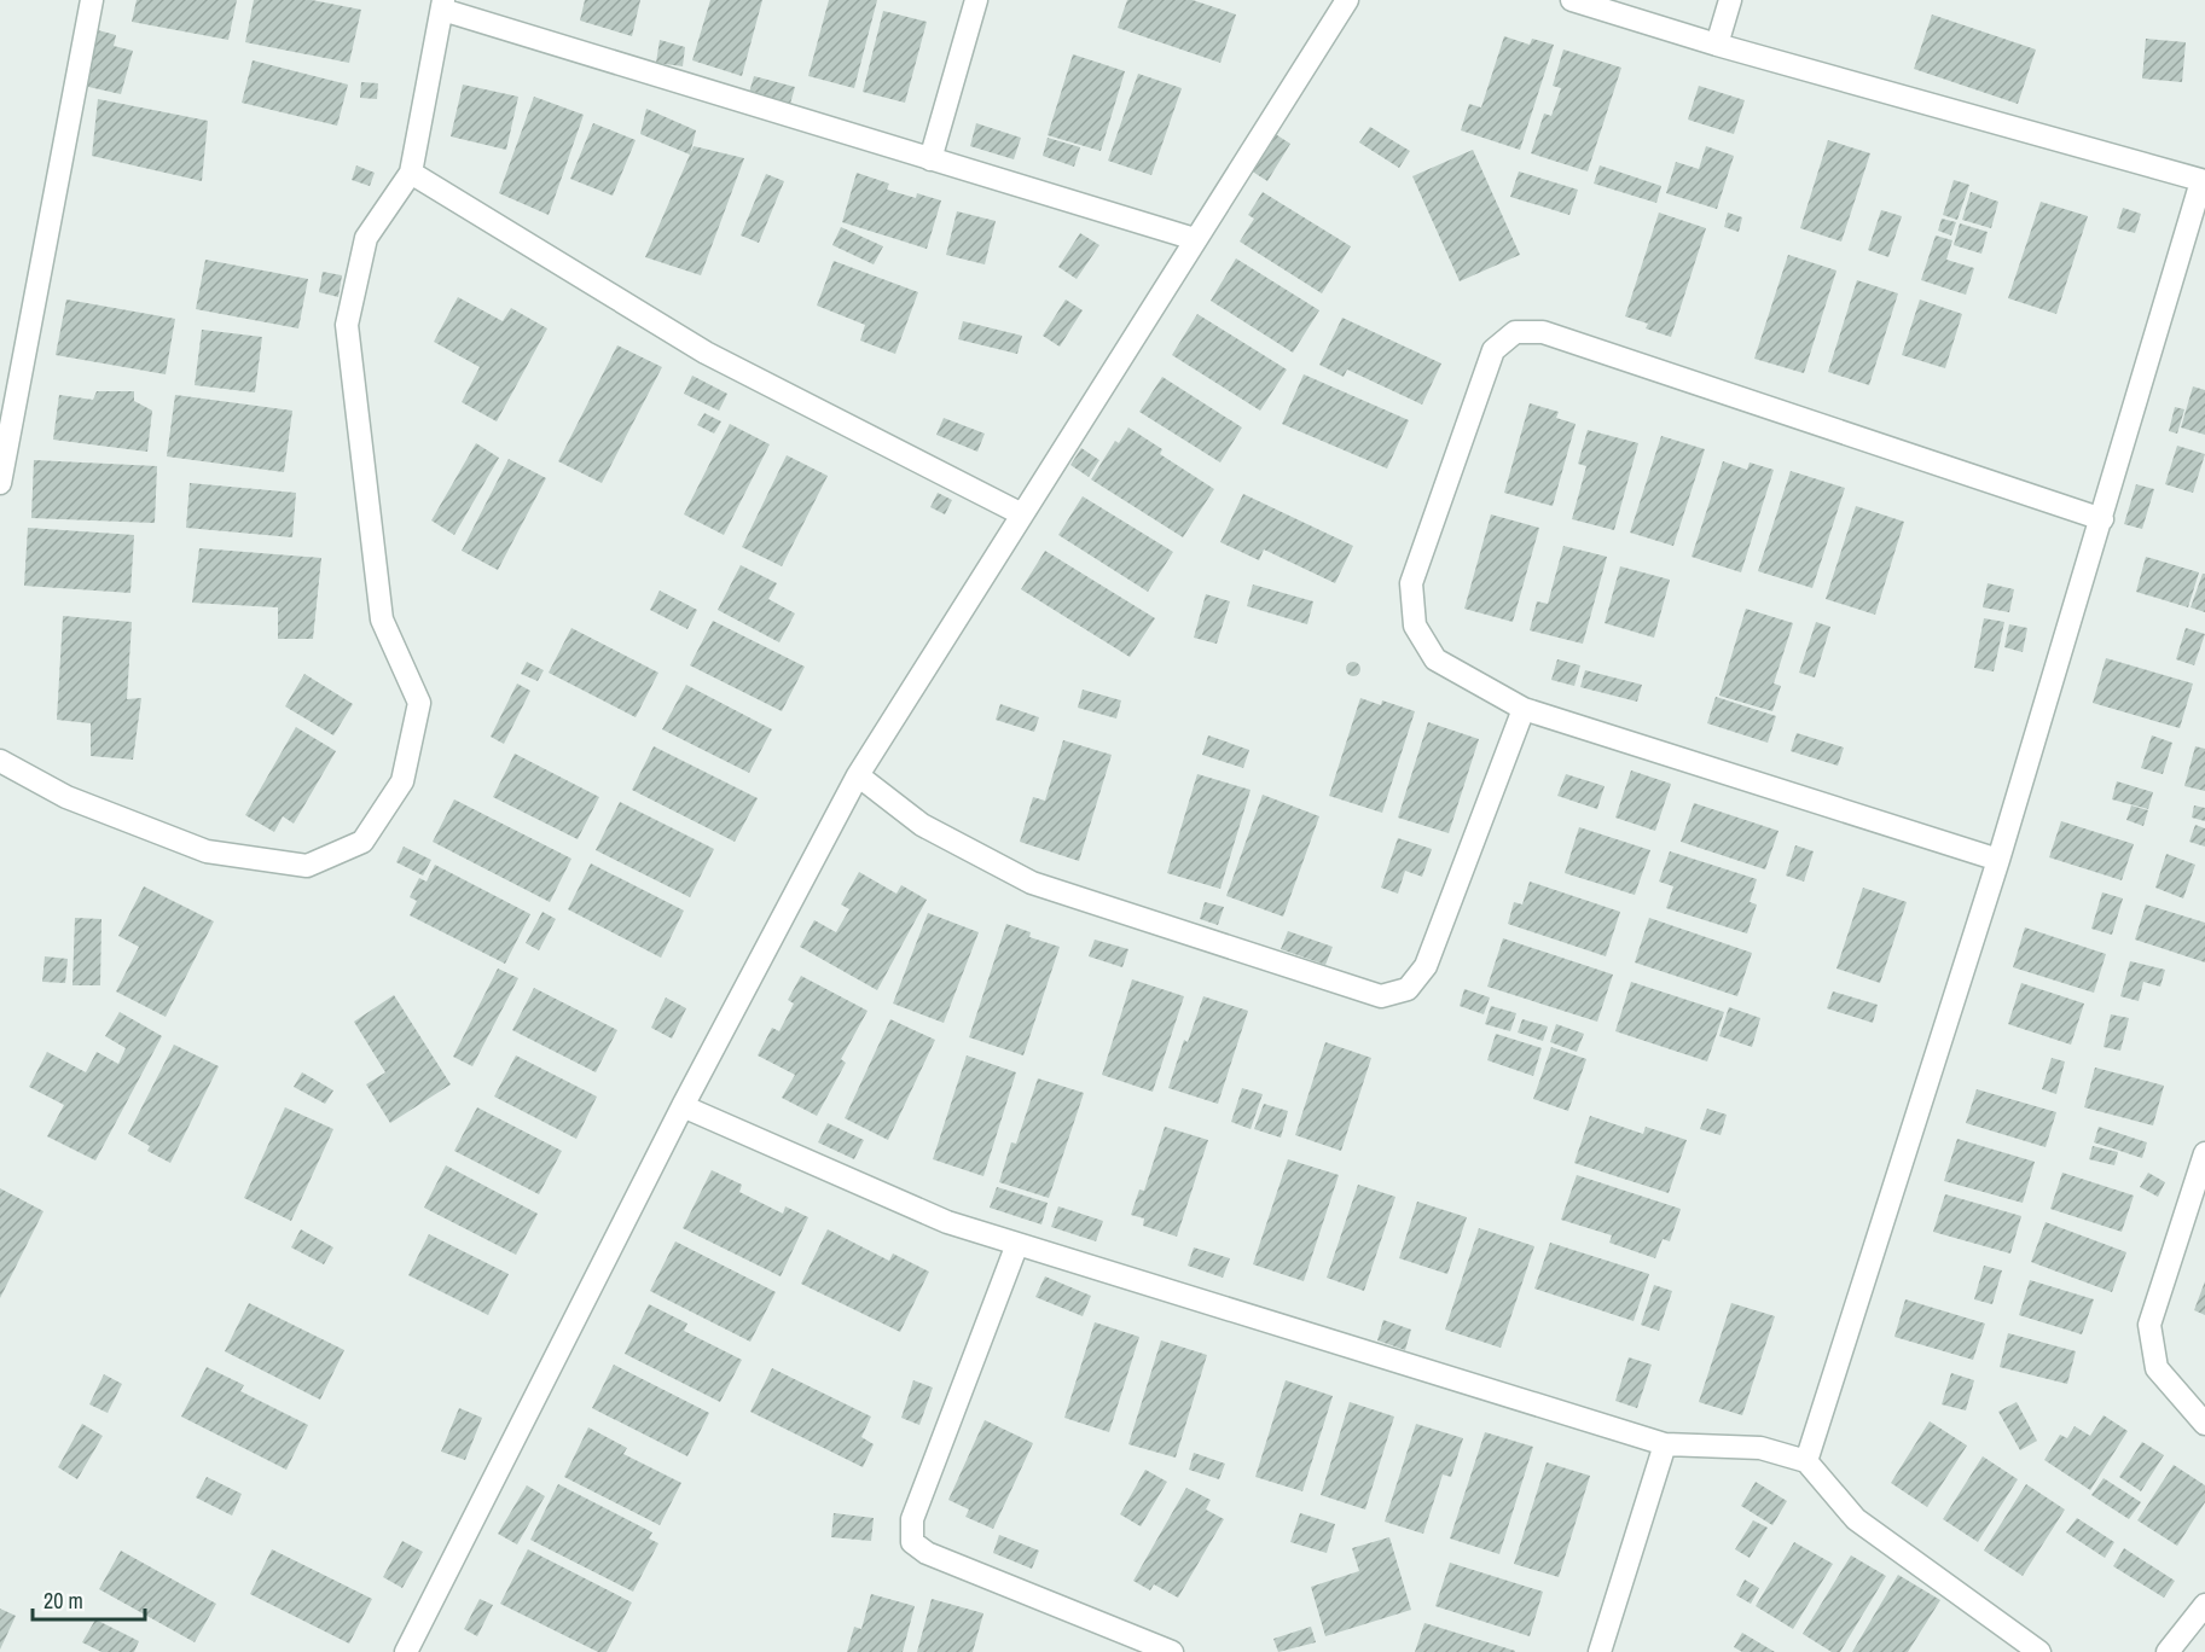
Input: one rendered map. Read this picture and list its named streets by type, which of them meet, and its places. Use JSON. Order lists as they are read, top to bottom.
{
  "scale_bar": "20 m"
}
